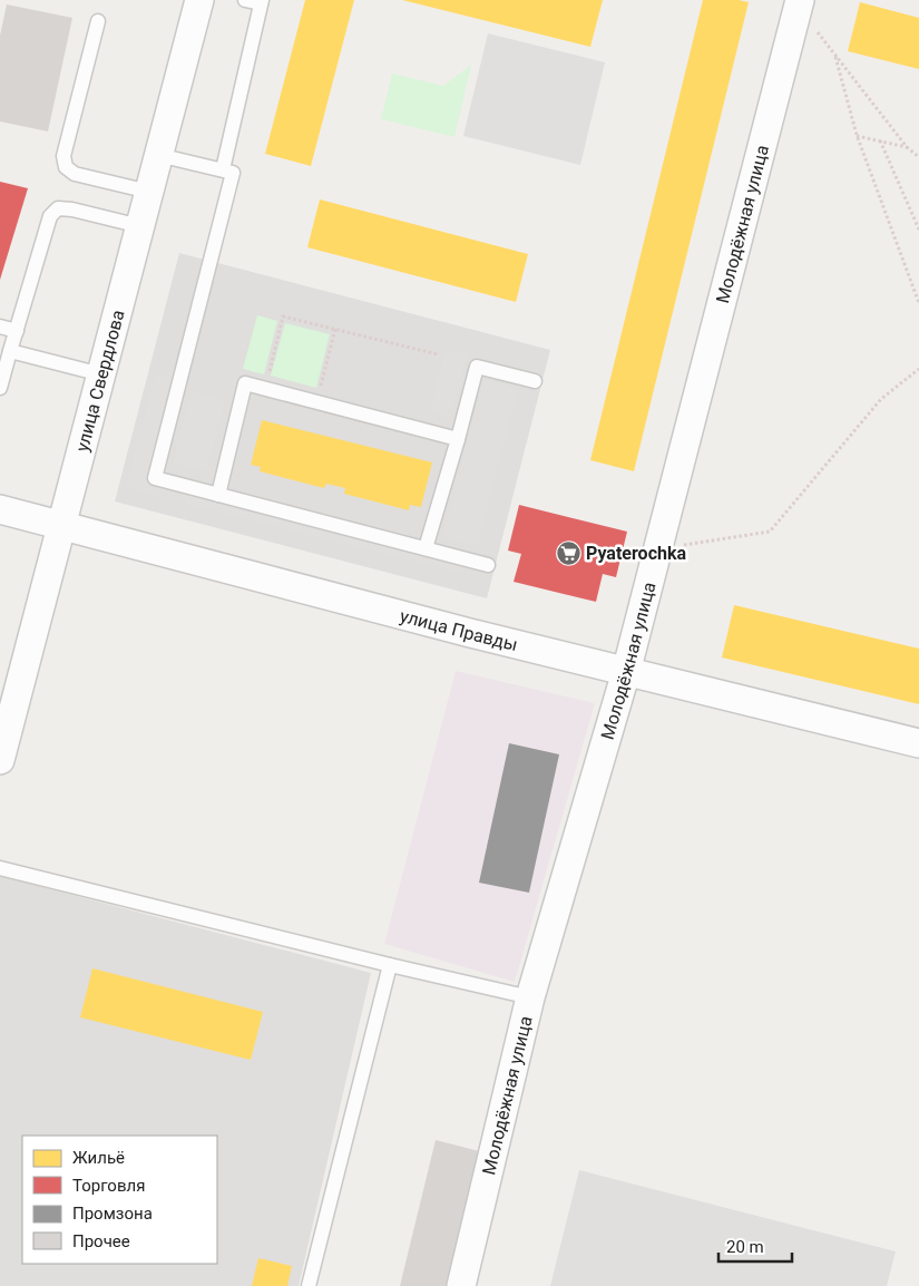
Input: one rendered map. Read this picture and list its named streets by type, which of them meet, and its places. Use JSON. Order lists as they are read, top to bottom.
{
  "streets": {
    "street": ["Молодёжная улица", "улица Свердлова", "улица Правды"]
  },
  "crossings": [
    ["Молодёжная улица", "улица Правды"],
    ["улица Свердлова", "улица Правды"]
  ],
  "places": {
    "supermarket": ["Pyaterochka"]
  },
  "legend": [
    "Жильё",
    "Торговля",
    "Промзона",
    "Прочее"
  ],
  "scale_bar": "20 m"
}
